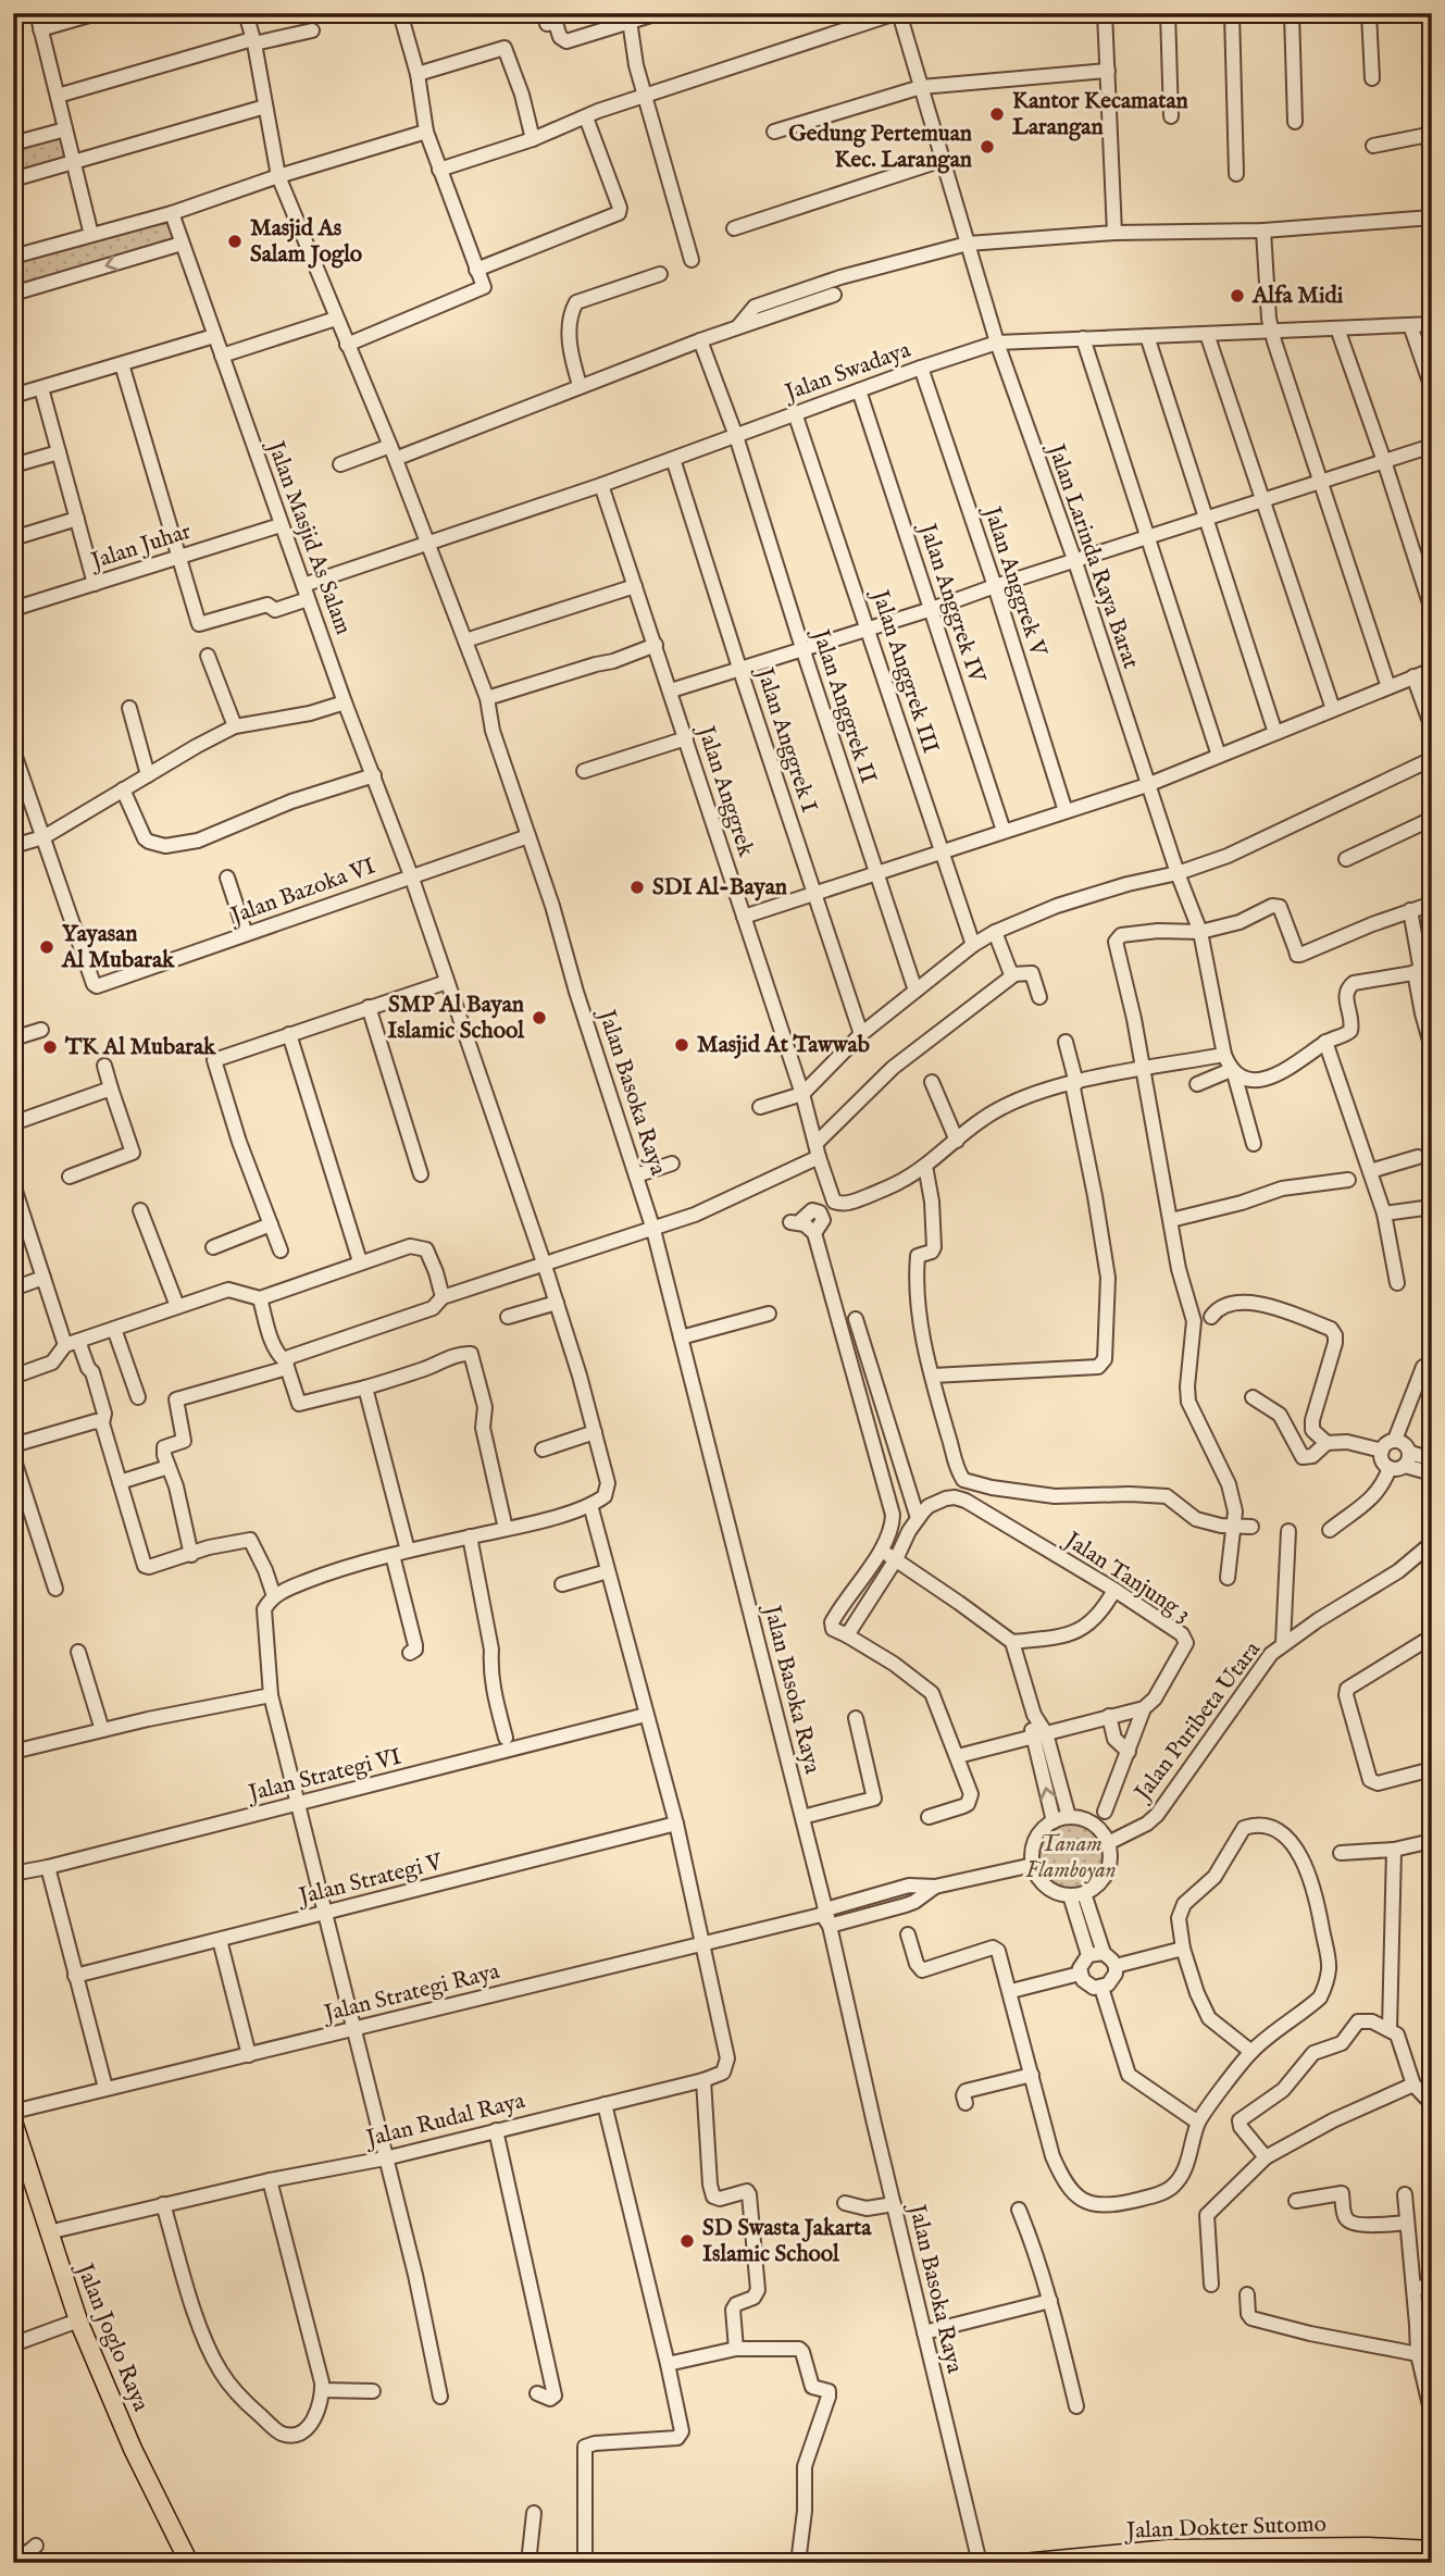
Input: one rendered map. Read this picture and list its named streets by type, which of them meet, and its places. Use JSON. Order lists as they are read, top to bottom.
{
  "streets": {
    "main road": ["Jalan Joglo Raya", "Jalan Dokter Sutomo"],
    "street": [
      "Jalan Swadaya",
      "Jalan Masjid As Salam",
      "Jalan Juhar",
      "Jalan Larinda Raya Barat",
      "Jalan Anggrek V",
      "Jalan Anggrek IV",
      "Jalan Anggrek III",
      "Jalan Anggrek II",
      "Jalan Anggrek I",
      "Jalan Anggrek",
      "Jalan Bazoka VI",
      "Jalan Basoka Raya",
      "Jalan Tanjung 3",
      "Jalan Puribeta Utara",
      "Jalan Strategi VI",
      "Jalan Strategi V",
      "Jalan Strategi Raya",
      "Jalan Rudal Raya"
    ]
  },
  "crossings": [
    ["Jalan Swadaya", "Jalan Masjid As Salam"],
    ["Jalan Swadaya", "Jalan Larinda Raya Barat"],
    ["Jalan Swadaya", "Jalan Anggrek V"],
    ["Jalan Swadaya", "Jalan Anggrek IV"],
    ["Jalan Swadaya", "Jalan Anggrek III"],
    ["Jalan Swadaya", "Jalan Anggrek II"],
    ["Jalan Swadaya", "Jalan Anggrek I"],
    ["Jalan Swadaya", "Jalan Anggrek"],
    ["Jalan Swadaya", "Jalan Basoka Raya"],
    ["Jalan Masjid As Salam", "Jalan Juhar"],
    ["Jalan Masjid As Salam", "Jalan Bazoka VI"],
    ["Jalan Bazoka VI", "Jalan Basoka Raya"],
    ["Jalan Basoka Raya", "Jalan Strategi Raya"],
    ["Jalan Rudal Raya", "Jalan Joglo Raya"]
  ],
  "parks": ["Tanam Flamboyan"],
  "places": [
    "Kantor Kecamatan Larangan",
    "Gedung Pertemuan Kec. Larangan",
    "Masjid As Salam Joglo",
    "Alfa Midi",
    "SDI Al-Bayan",
    "Yayasan Al Mubarak",
    "SMP Al Bayan Islamic School",
    "Masjid At Tawwab",
    "TK Al Mubarak",
    "SD Swasta Jakarta Islamic School"
  ]
}
